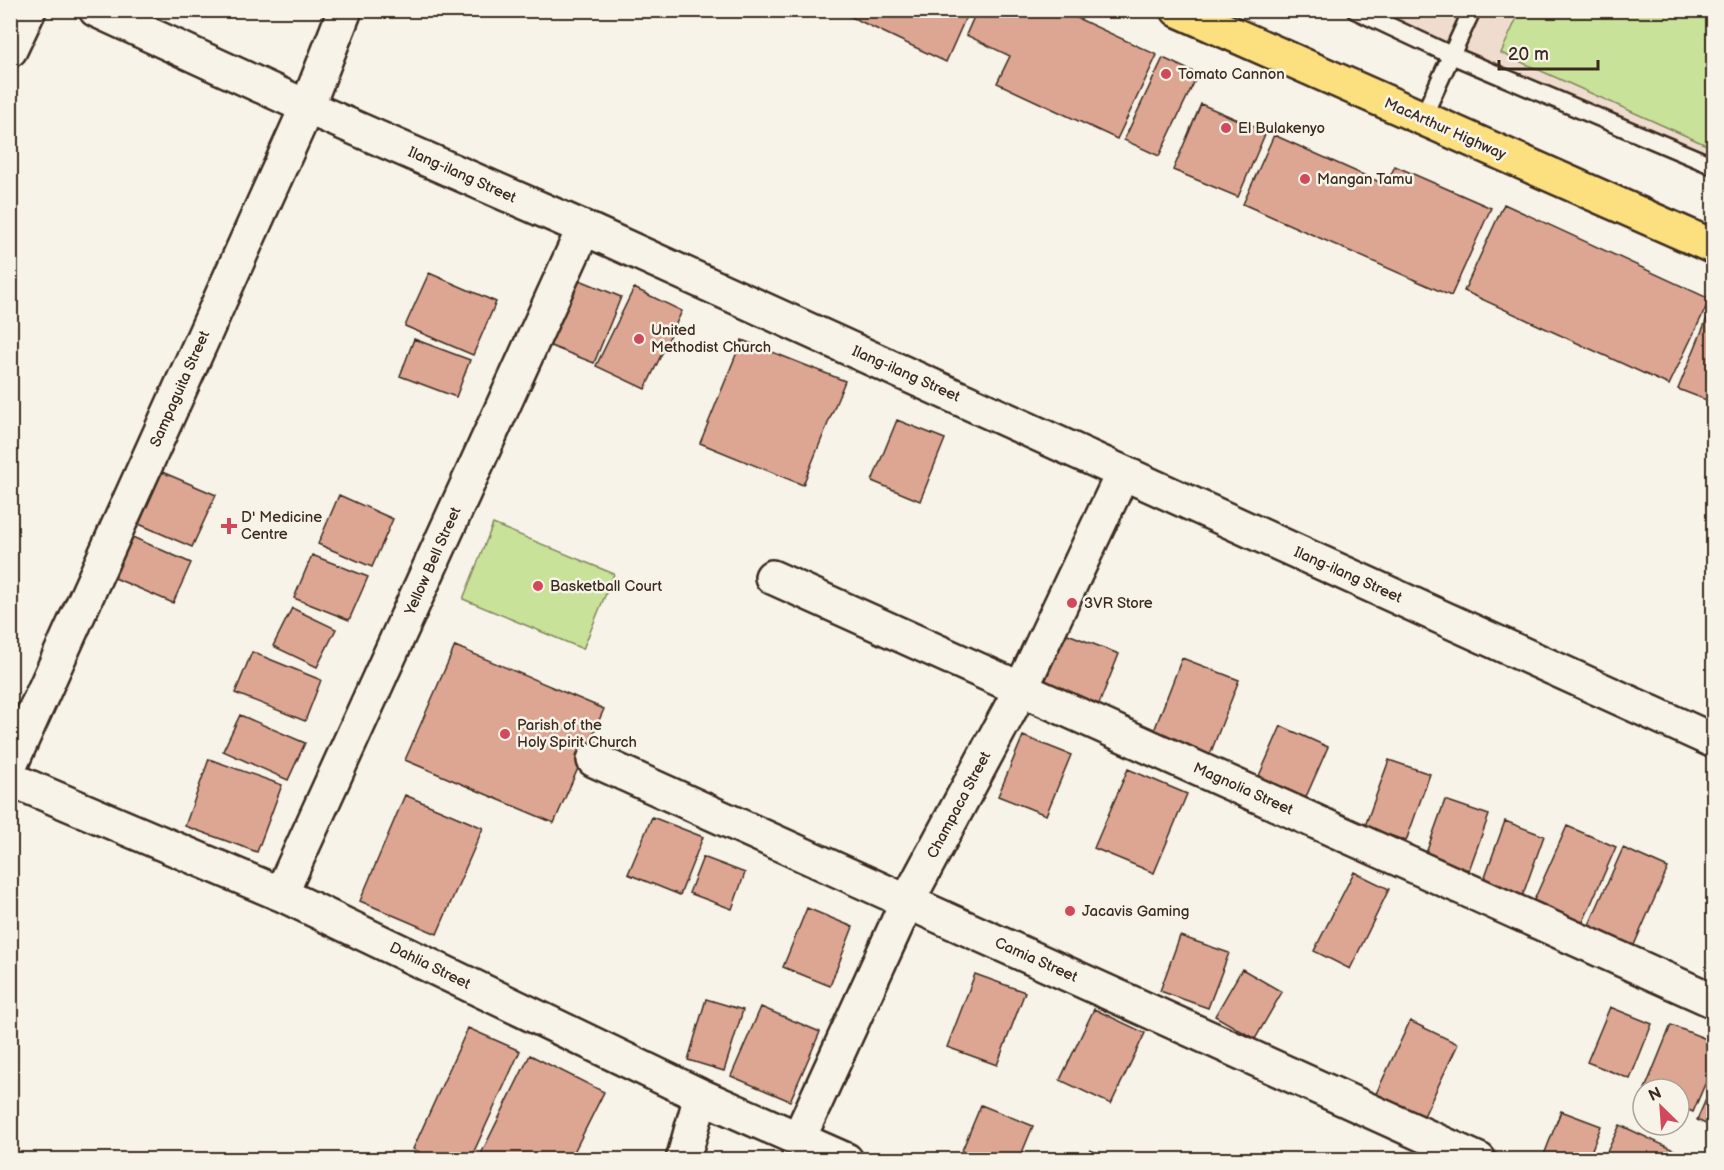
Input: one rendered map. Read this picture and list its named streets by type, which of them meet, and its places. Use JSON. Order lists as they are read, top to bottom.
{
  "streets": {
    "highway": ["MacArthur Highway"],
    "street": [
      "Ilang-ilang Street",
      "Sampaguita Street",
      "Yellow Bell Street",
      "Magnolia Street",
      "Champaca Street",
      "Camia Street",
      "Dahlia Street"
    ]
  },
  "crossings": [
    ["Ilang-ilang Street", "Sampaguita Street"],
    ["Ilang-ilang Street", "Yellow Bell Street"],
    ["Ilang-ilang Street", "Champaca Street"],
    ["Yellow Bell Street", "Dahlia Street"],
    ["Magnolia Street", "Champaca Street"],
    ["Champaca Street", "Camia Street"],
    ["Champaca Street", "Dahlia Street"]
  ],
  "places": {
    "other": [
      "Tomato Cannon",
      "El Bulakenyo",
      "Mangan Tamu",
      "United Methodist Church",
      "Basketball Court",
      "3VR Store",
      "Parish of the Holy Spirit Church",
      "Jacavis Gaming"
    ],
    "health": ["D' Medicine Centre"]
  },
  "scale_bar": "20 m",
  "north": "top left"
}
